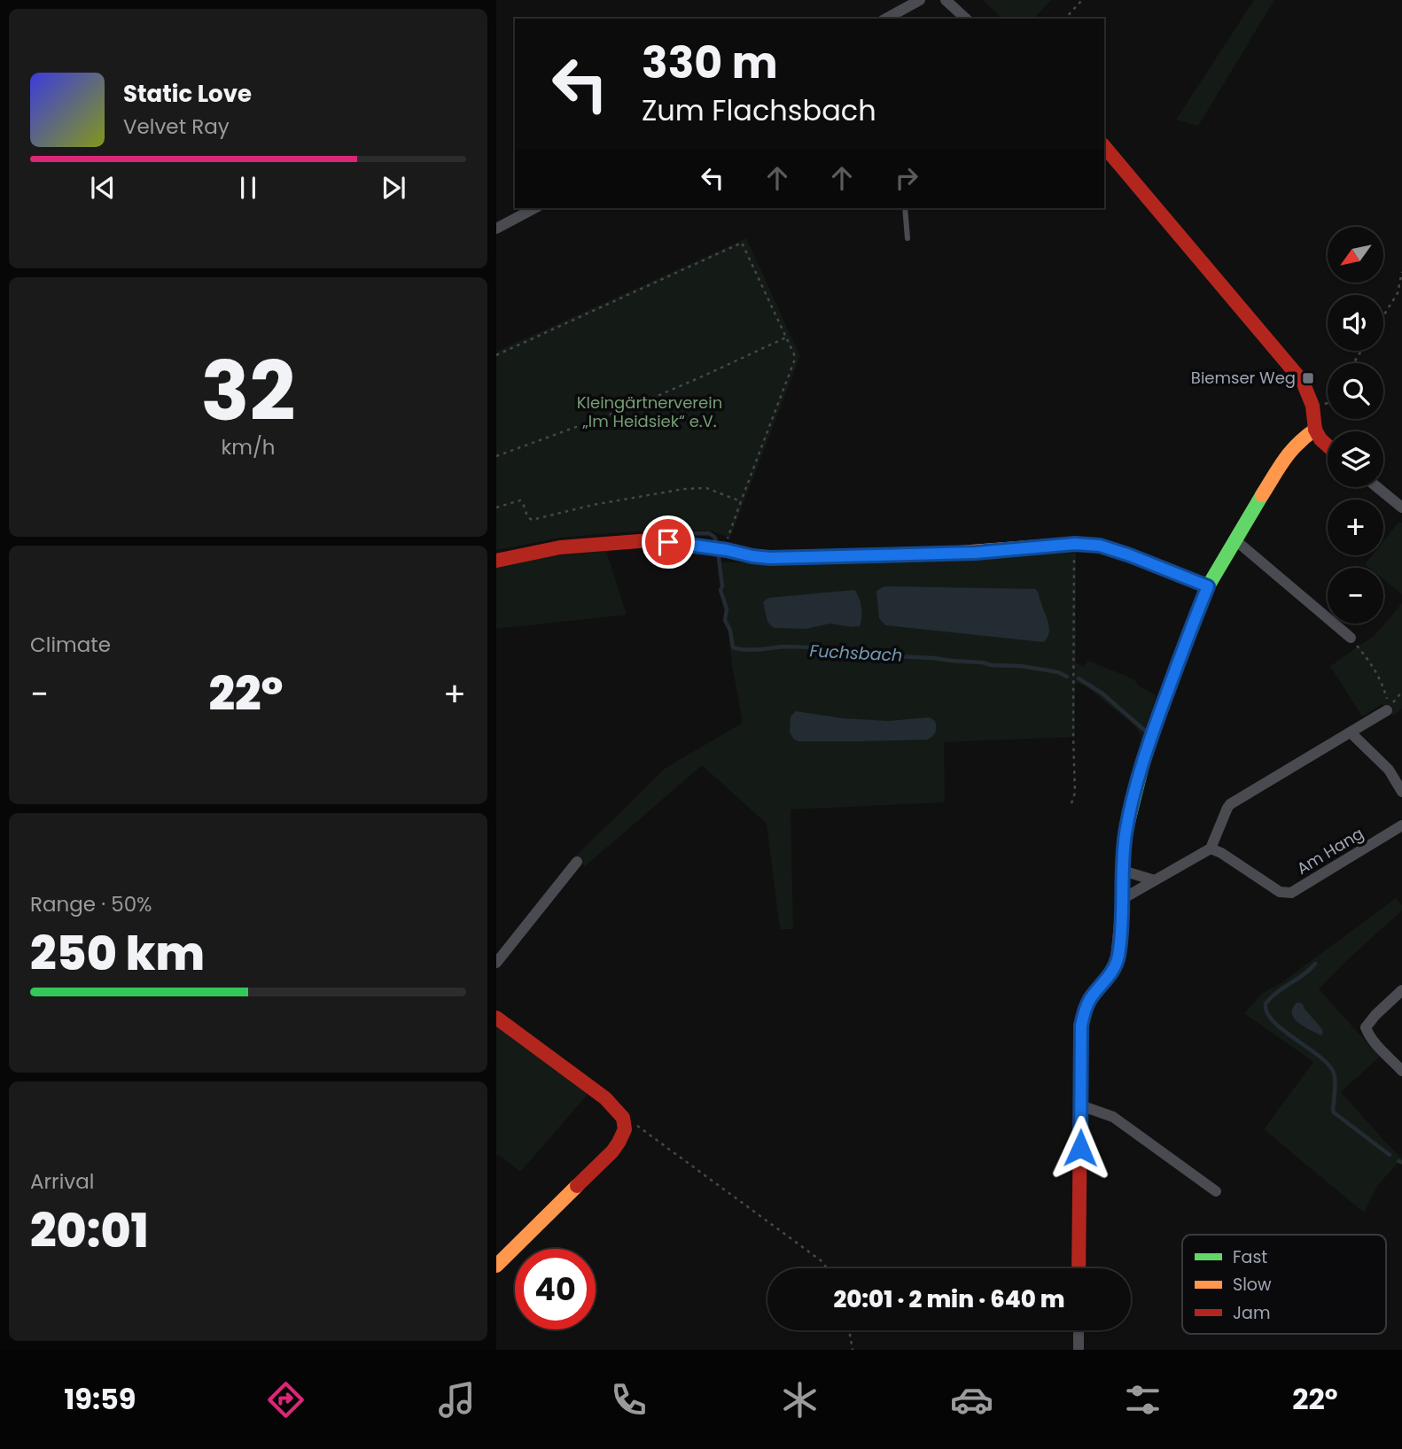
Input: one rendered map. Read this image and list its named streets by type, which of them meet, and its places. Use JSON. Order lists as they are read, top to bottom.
{
  "streets": {
    "street": ["Am Hang"]
  },
  "water": ["Fuchsbach"],
  "parks": ["Kleingärtnerverein „Im Heidsiek“ e.V."],
  "places": {
    "transit": ["Biemser Weg"]
  },
  "legend": ["Fast", "Slow", "Jam"],
  "north": "bottom left",
  "page": {
    "turn": ["330 m", "Zum Flachsbach"],
    "song": ["Static Love", "Velvet Ray"],
    "map_buttons": ["+", "−"],
    "tile": [
      ["32", "km/h"],
      "Climate",
      ["Range · 50%", "250 km"],
      ["Arrival", "20:01"]
    ],
    "heat": ["−", "22°", "+"],
    "limit": "40",
    "trip": "20:01 · 2 min · 640 m",
    "tabs": ["19:59", "22°"]
  }
}
